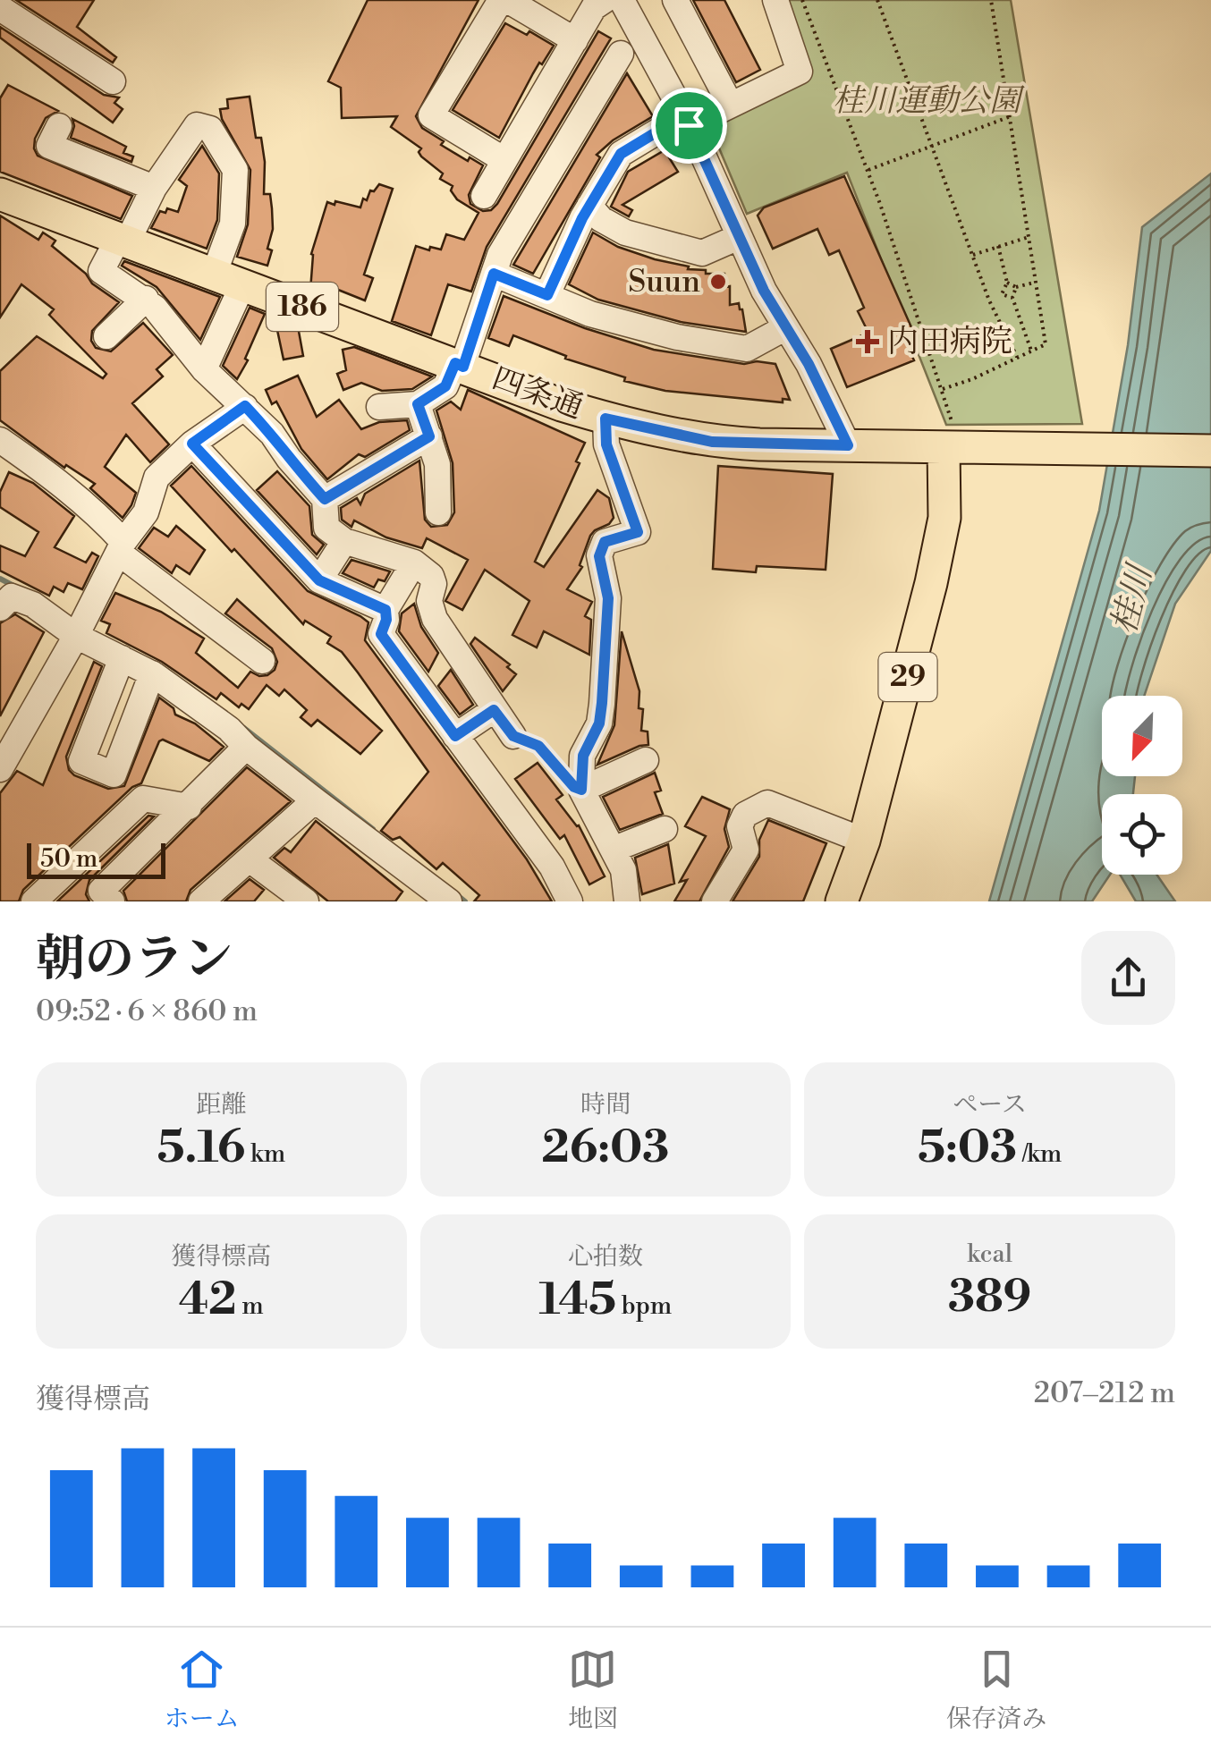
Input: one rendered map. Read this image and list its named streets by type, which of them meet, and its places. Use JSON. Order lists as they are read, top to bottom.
{
  "streets": {
    "main road": ["186", "四条通", "29"]
  },
  "crossings": [
    ["四条通", "29"]
  ],
  "water": ["桂川"],
  "parks": ["桂川運動公園"],
  "places": {
    "other": ["Suun"],
    "health": ["内田病院"]
  },
  "scale_bar": "50 m",
  "north": "bottom left",
  "page": {
    "scale": "50 m",
    "heading": ["朝のラン", "09:52 · 6 × 860 m"],
    "stats": [
      ["距離", "5.16 km"],
      ["時間", "26:03"],
      ["ペース", "5:03 /km"],
      ["獲得標高", "42 m"],
      ["心拍数", "145 bpm"],
      ["kcal", "389"]
    ],
    "chart": ["獲得標高", "207–212 m"],
    "tabs": ["ホーム", "地図", "保存済み"]
  }
}
